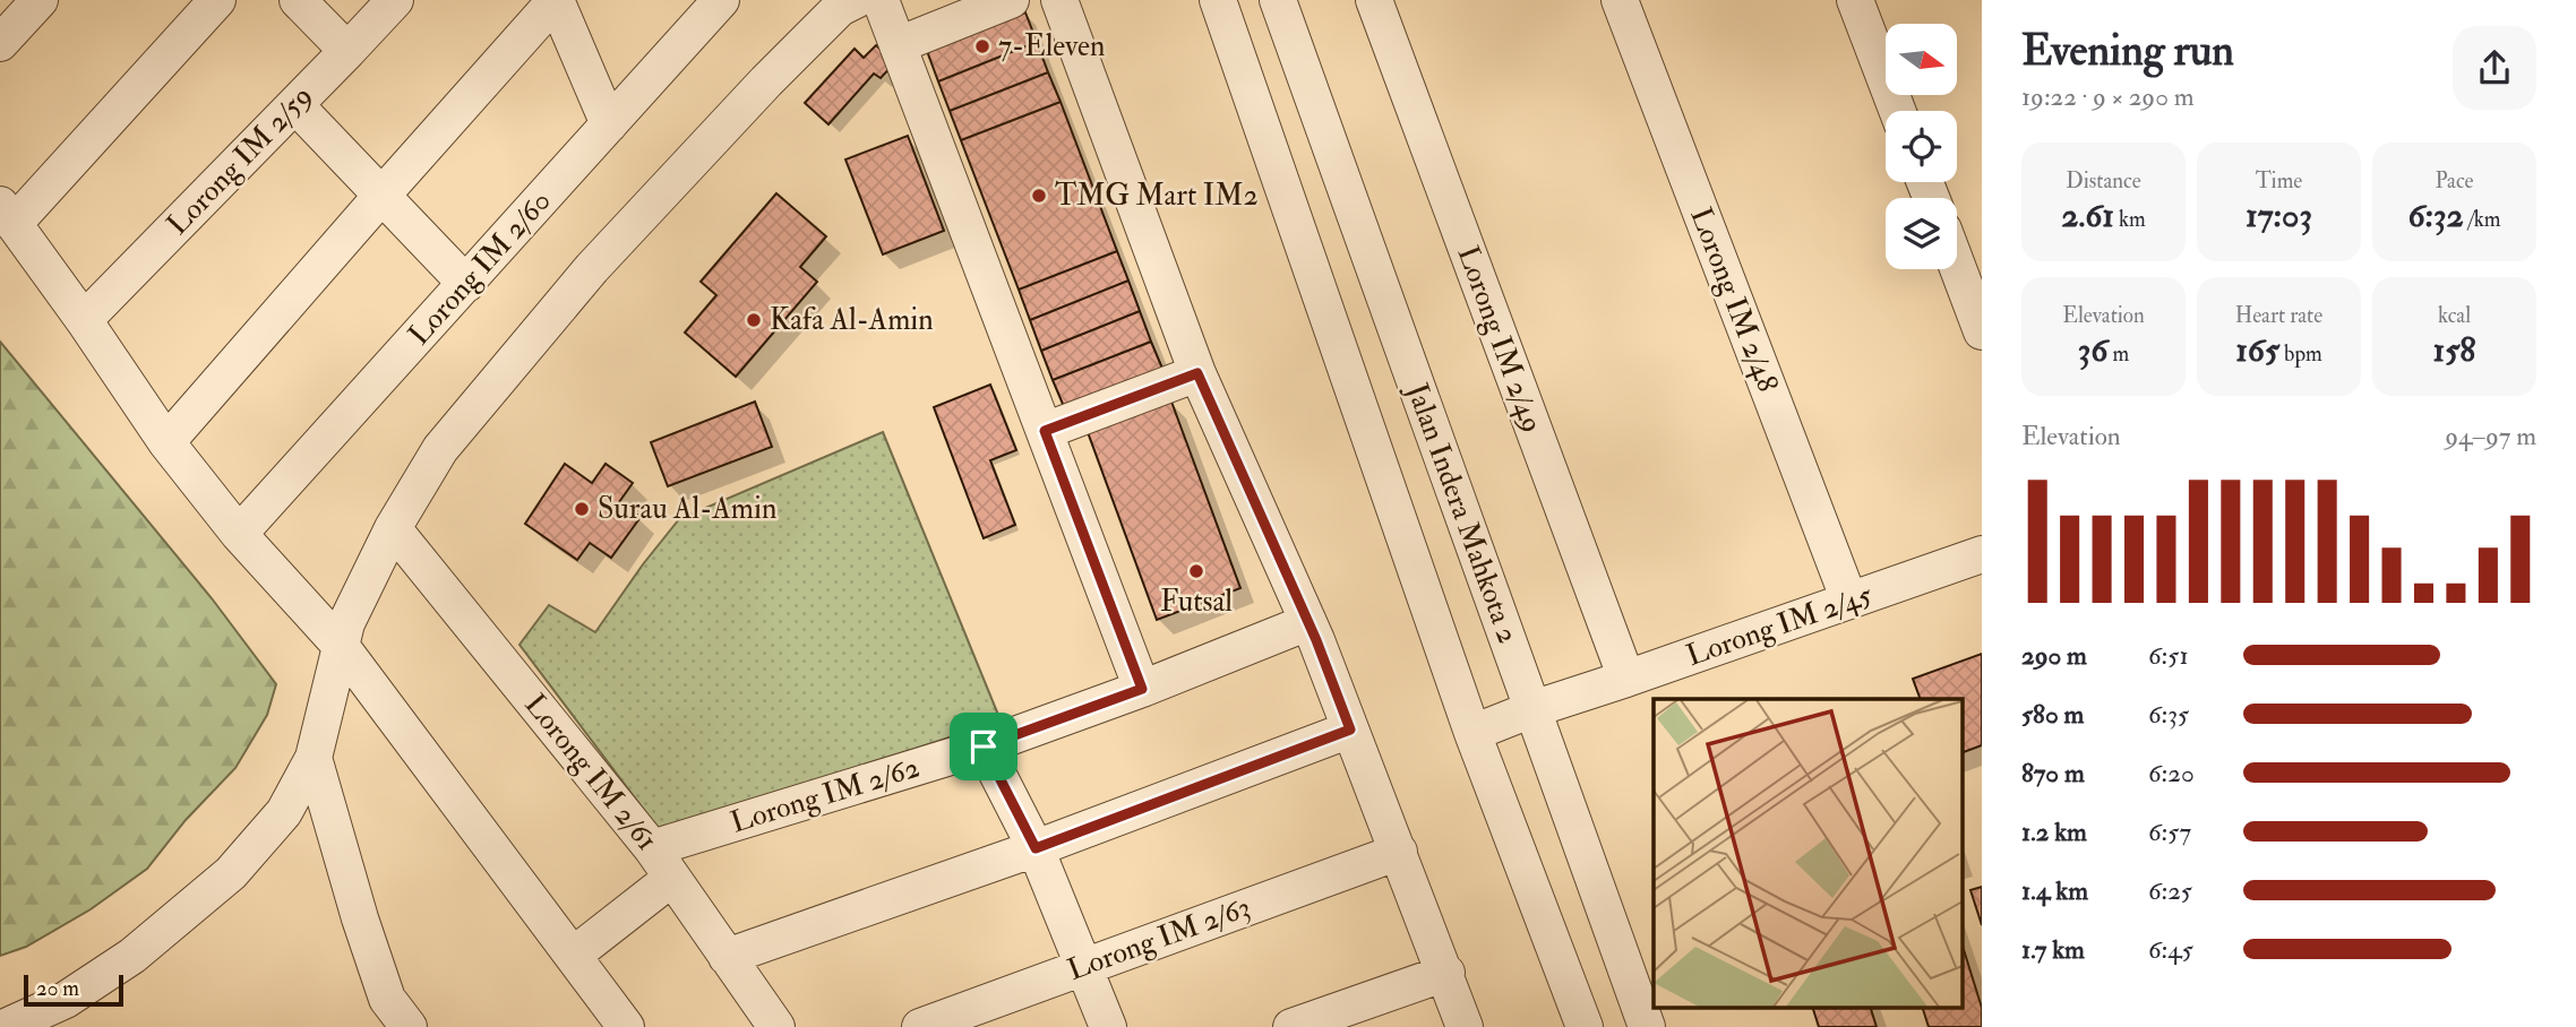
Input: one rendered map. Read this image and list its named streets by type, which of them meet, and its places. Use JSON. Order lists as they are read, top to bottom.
{
  "streets": {
    "street": [
      "Lorong IM 2/59",
      "Lorong IM 2/60",
      "Lorong IM 2/48",
      "Lorong IM 2/49",
      "Jalan Indera Mahkota 2",
      "Lorong IM 2/45",
      "Lorong IM 2/61",
      "Lorong IM 2/62",
      "Lorong IM 2/63"
    ]
  },
  "crossings": [
    ["Lorong IM 2/48", "Lorong IM 2/45"],
    ["Lorong IM 2/49", "Lorong IM 2/45"],
    ["Jalan Indera Mahkota 2", "Lorong IM 2/45"],
    ["Lorong IM 2/61", "Lorong IM 2/62"]
  ],
  "places": [
    "7-Eleven",
    "TMG Mart IM2",
    "Kafa Al-Amin",
    "Surau Al-Amin",
    "Futsal"
  ],
  "scale_bar": "20 m",
  "north": "right",
  "page": {
    "heading": ["Evening run", "19:22 · 9 × 290 m"],
    "stats": [
      ["Distance", "2.61 km"],
      ["Time", "17:03"],
      ["Pace", "6:32 /km"],
      ["Elevation", "36 m"],
      ["Heart rate", "165 bpm"],
      ["kcal", "158"]
    ],
    "chart": ["Elevation", "94–97 m"],
    "list": [
      {
        "name": "290 m",
        "note": "6:51"
      },
      {
        "name": "580 m",
        "note": "6:35"
      },
      {
        "name": "870 m",
        "note": "6:20"
      },
      {
        "name": "1.2 km",
        "note": "6:57"
      },
      {
        "name": "1.4 km",
        "note": "6:25"
      },
      {
        "name": "1.7 km",
        "note": "6:45"
      }
    ],
    "scale": "20 m"
  }
}
